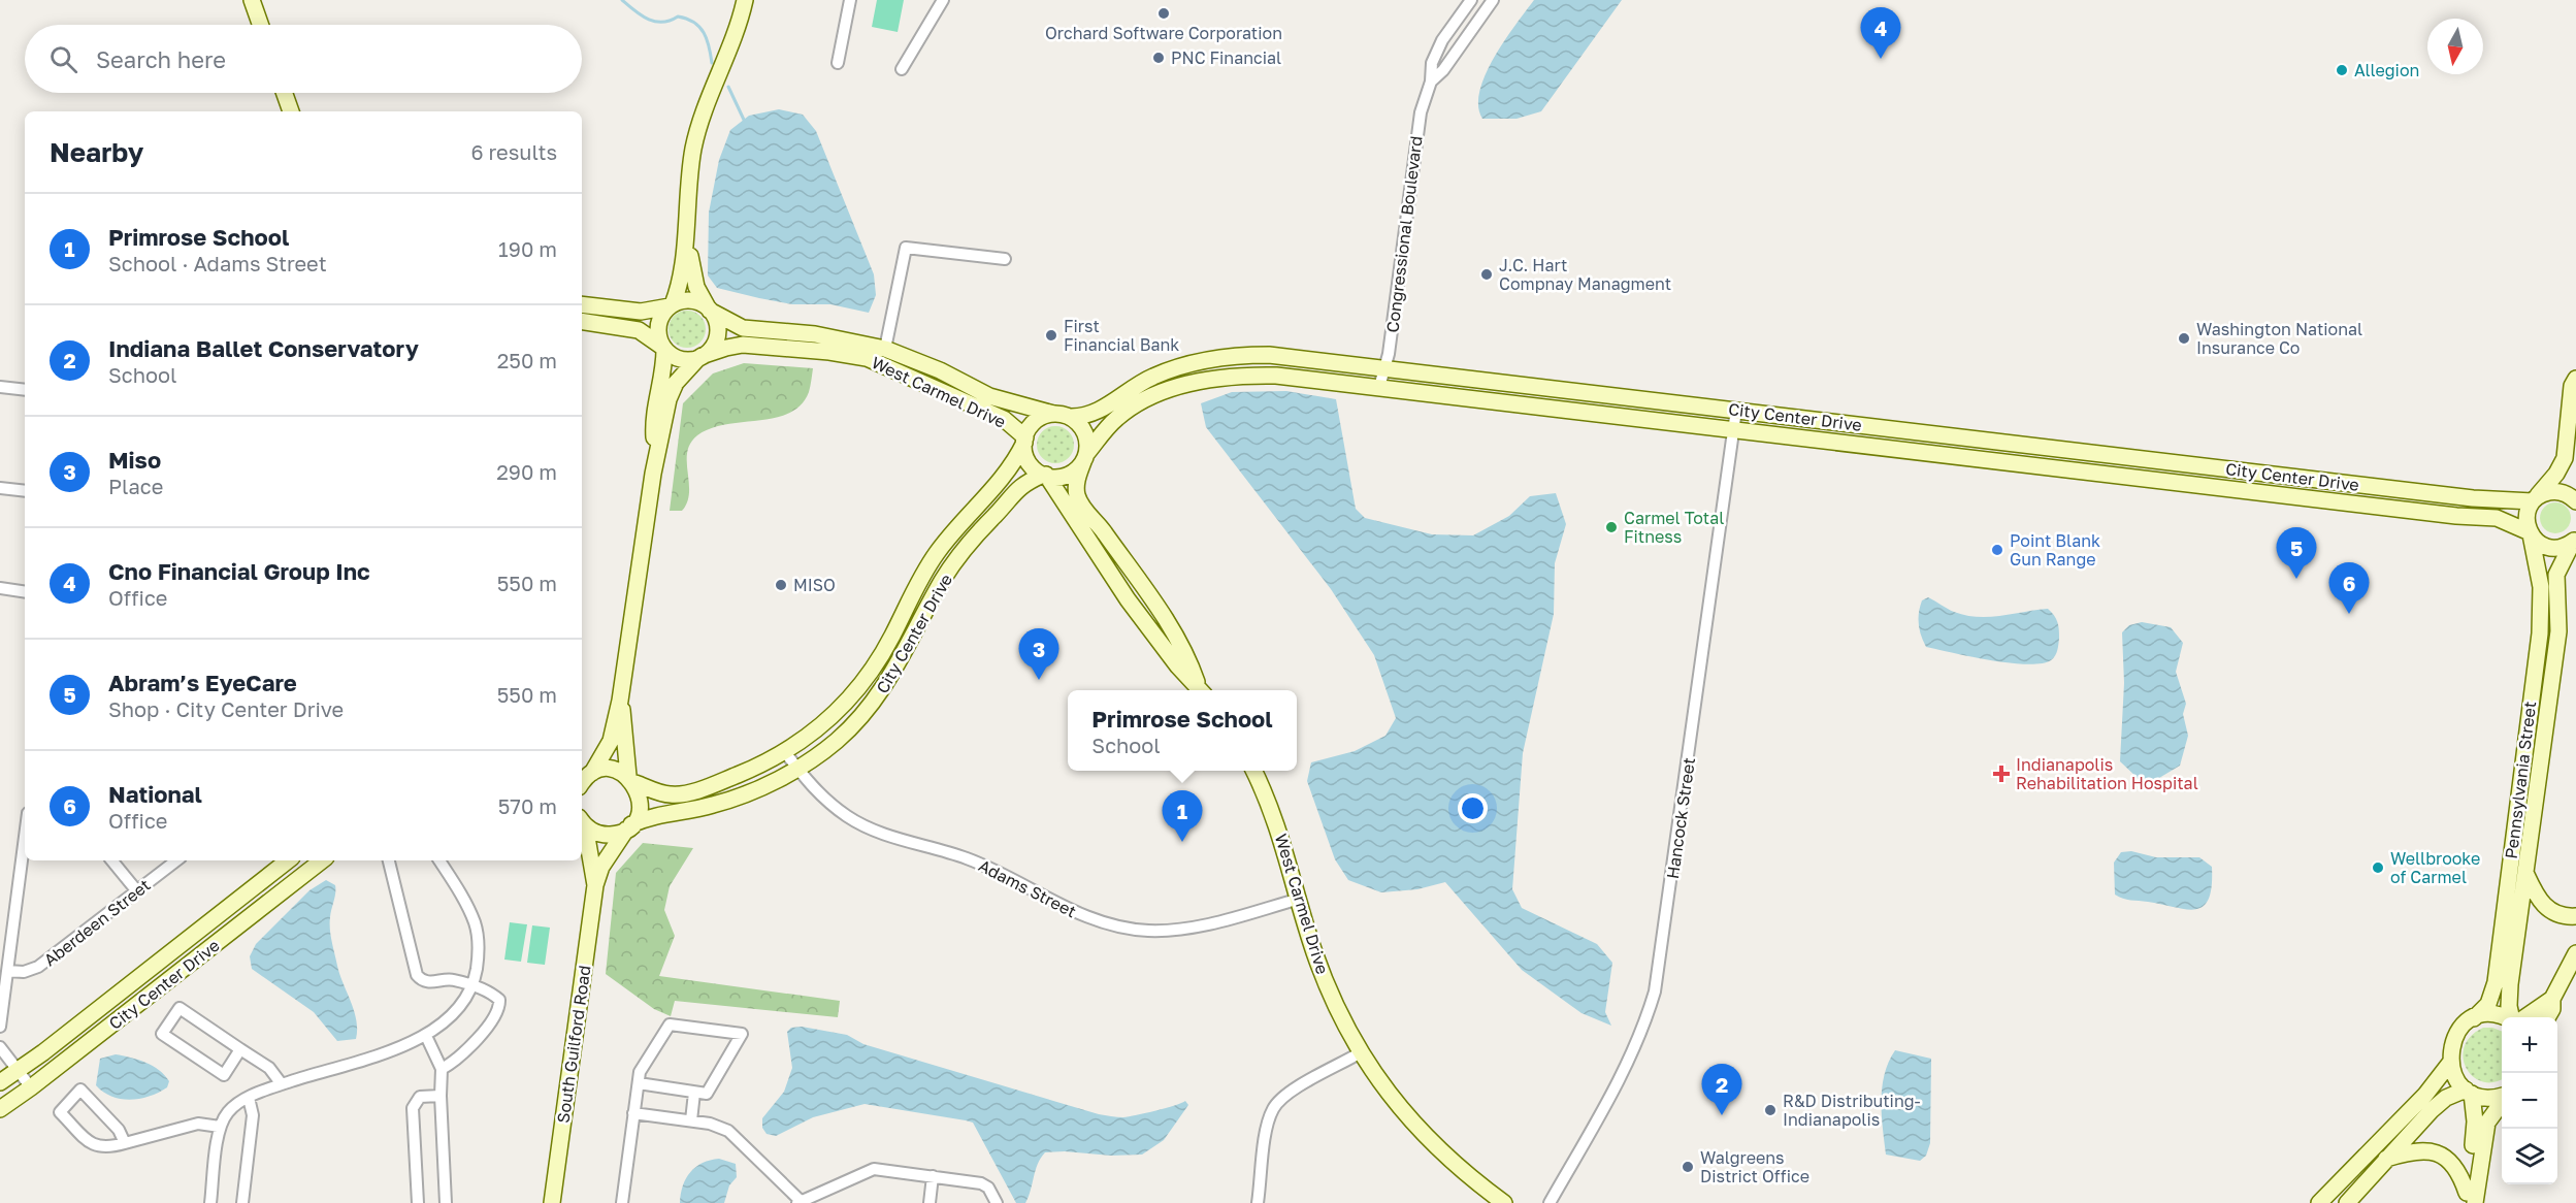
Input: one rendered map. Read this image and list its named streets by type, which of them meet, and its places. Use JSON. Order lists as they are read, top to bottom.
{
  "streets": {
    "street": [
      "Congressional Boulevard",
      "West Carmel Drive",
      "City Center Drive",
      "Pennsylvania Street",
      "Hancock Street",
      "Adams Street",
      "Aberdeen Street",
      "South Guilford Road"
    ]
  },
  "crossings": [
    ["Congressional Boulevard", "City Center Drive"],
    ["West Carmel Drive", "City Center Drive"],
    ["West Carmel Drive", "Adams Street"],
    ["City Center Drive", "Pennsylvania Street"],
    ["City Center Drive", "Hancock Street"],
    ["City Center Drive", "Adams Street"],
    ["City Center Drive", "South Guilford Road"]
  ],
  "places": {
    "other": [
      "Orchard Software Corporation",
      "PNC Financial",
      "Allegion",
      "J.C. Hart Compnay Managment",
      "First Financial Bank",
      "Washington National Insurance Co",
      "Carmel Total Fitness",
      "Point Blank Gun Range",
      "MISO",
      "Wellbrooke of Carmel",
      "R&D Distributing- Indianapolis",
      "Walgreens District Office"
    ],
    "health": ["Indianapolis Rehabilitation Hospital"]
  },
  "north": "bottom",
  "page": {
    "pins": [
      "4",
      "5",
      "6",
      "3",
      "1",
      "2"
    ],
    "search": "Search here",
    "heading": ["Nearby", "6 results"],
    "list": [
      {
        "mark": "1",
        "name": "Primrose School",
        "note": "School · Adams Street",
        "value": "190 m"
      },
      {
        "mark": "2",
        "name": "Indiana Ballet Conservatory",
        "note": "School",
        "value": "250 m"
      },
      {
        "mark": "3",
        "name": "Miso",
        "note": "Place",
        "value": "290 m"
      },
      {
        "mark": "4",
        "name": "Cno Financial Group Inc",
        "note": "Office",
        "value": "550 m"
      },
      {
        "mark": "5",
        "name": "Abram’s EyeCare",
        "note": "Shop · City Center Drive",
        "value": "550 m"
      },
      {
        "mark": "6",
        "name": "National",
        "note": "Office",
        "value": "570 m"
      }
    ],
    "popup": ["Primrose School", "School"],
    "map_buttons": ["+", "−"]
  }
}
